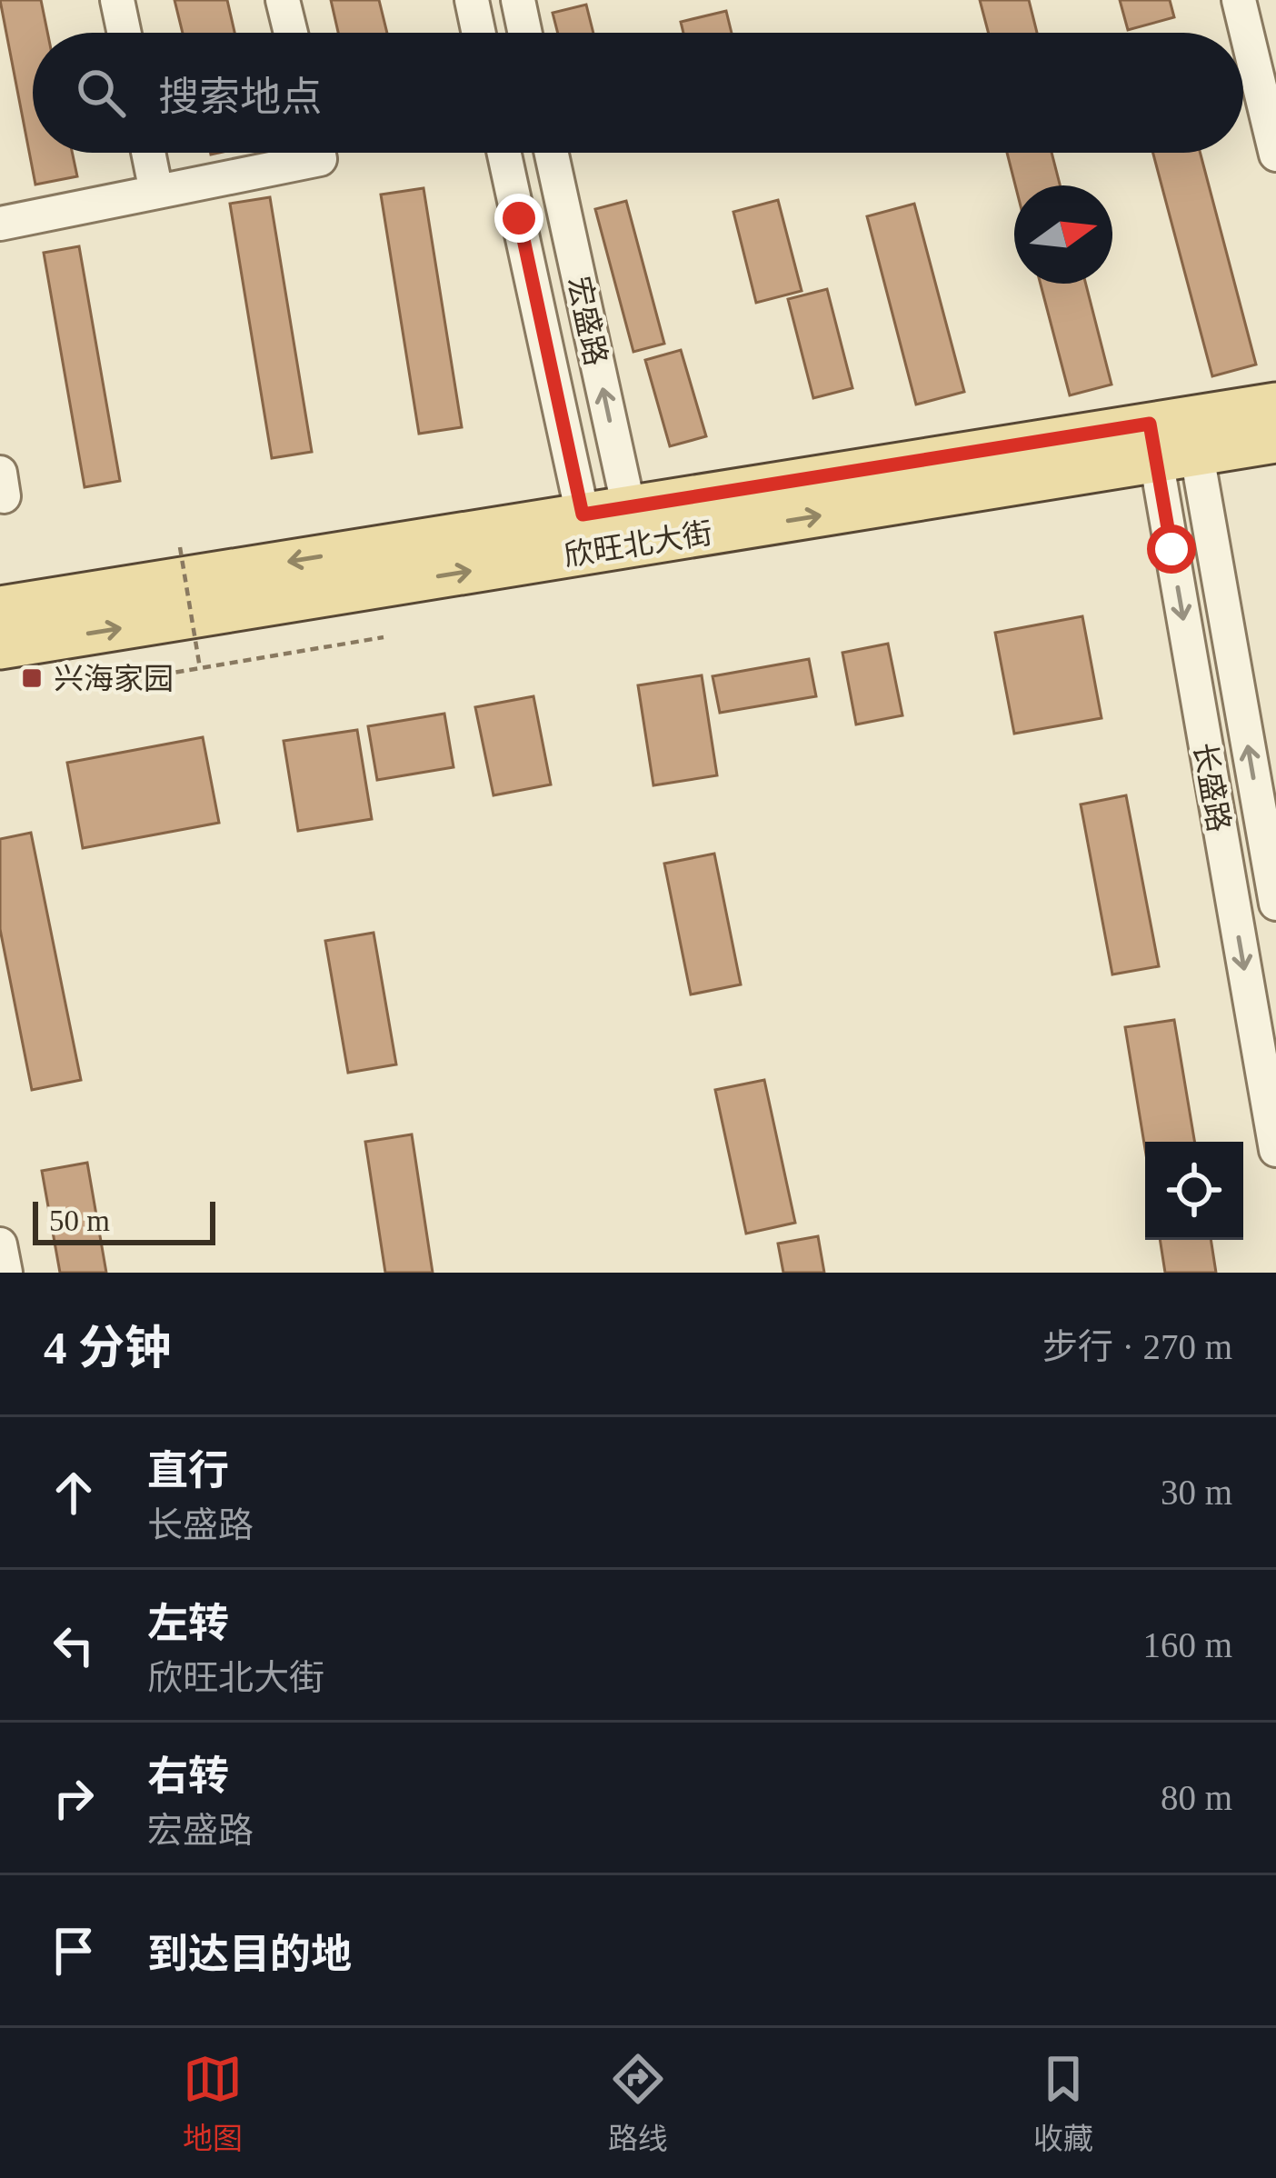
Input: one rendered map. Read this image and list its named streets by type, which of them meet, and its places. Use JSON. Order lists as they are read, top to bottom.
{
  "streets": {
    "main road": ["欣旺北大街"],
    "street": ["宏盛路", "长盛路"]
  },
  "crossings": [
    ["宏盛路", "欣旺北大街"],
    ["欣旺北大街", "长盛路"]
  ],
  "places": {
    "transit": ["兴海家园"]
  },
  "scale_bar": "50 m",
  "north": "right",
  "page": {
    "search": "搜索地点",
    "scale": "50 m",
    "heading": ["4 分钟", "步行 · 270 m"],
    "list": [
      ["直行", "长盛路", "30 m"],
      ["左转", "欣旺北大街", "160 m"],
      ["右转", "宏盛路", "80 m"],
      "到达目的地"
    ],
    "nav": ["地图", "路线", "收藏"]
  }
}
